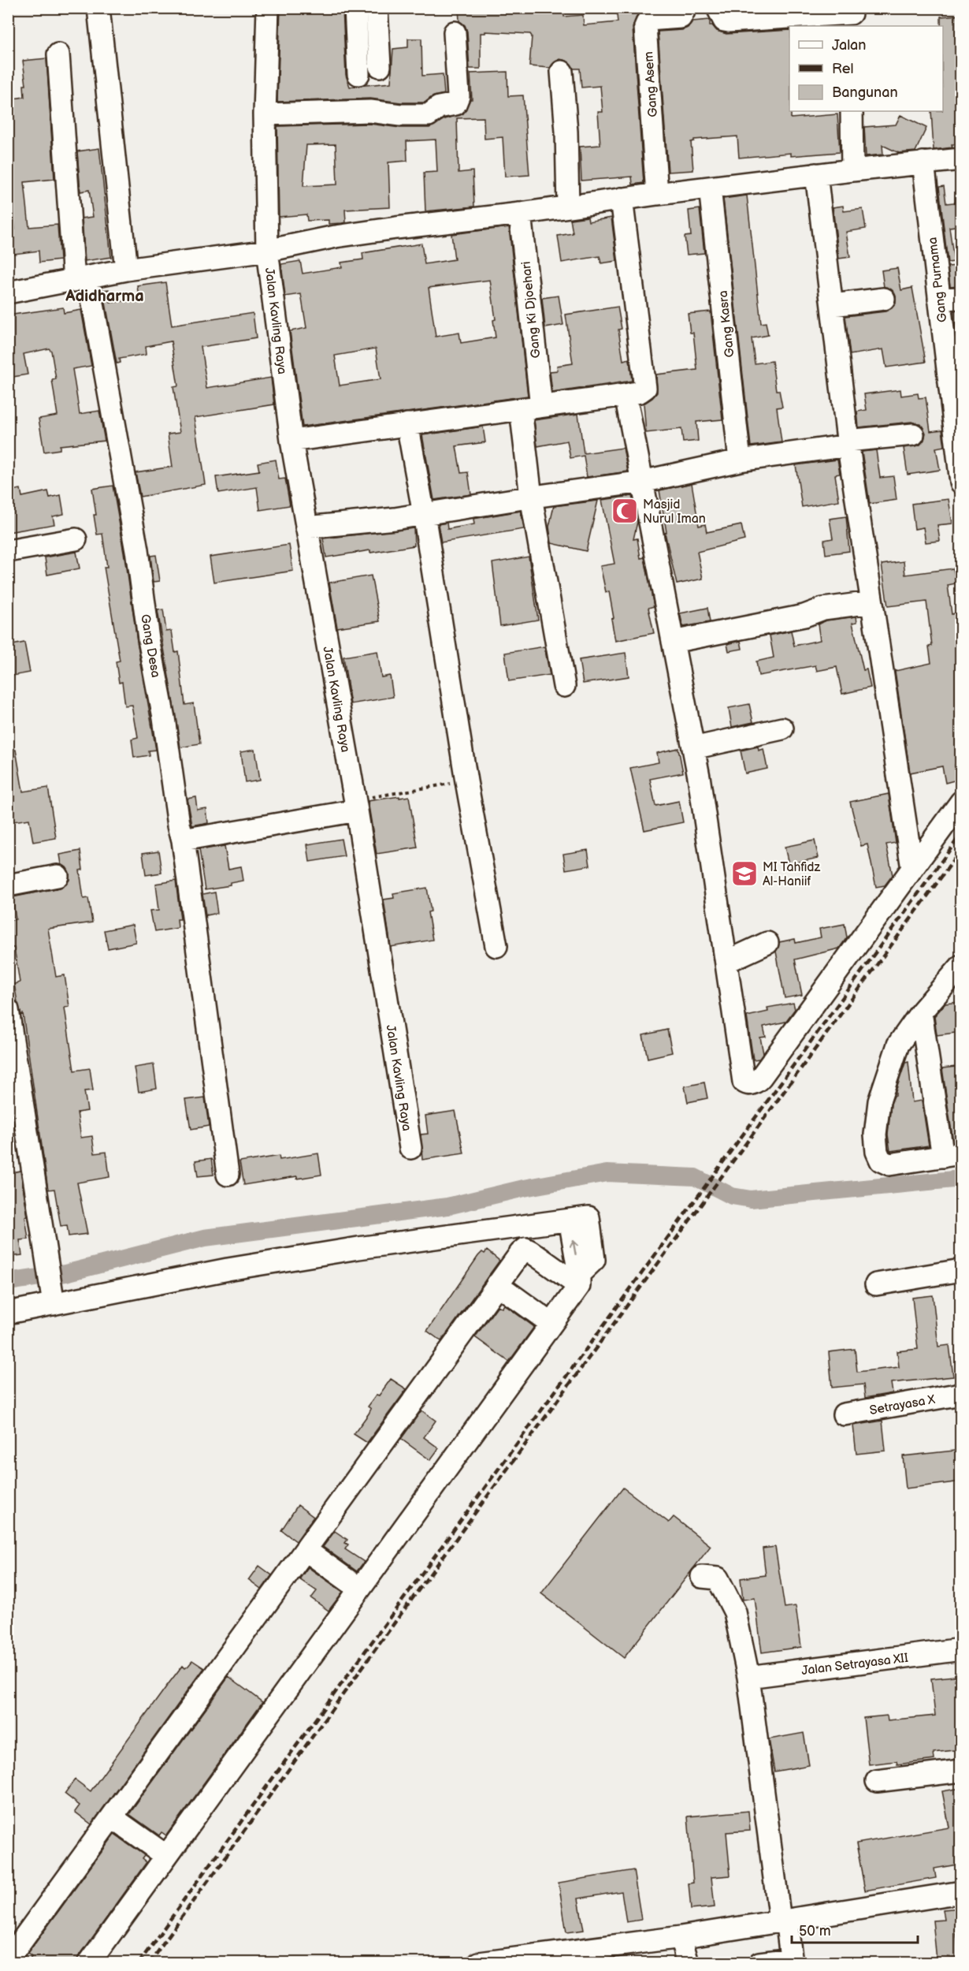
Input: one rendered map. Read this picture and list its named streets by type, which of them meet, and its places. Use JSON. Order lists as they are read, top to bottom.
{
  "streets": {
    "street": [
      "Gang Asem",
      "Gang Purnama",
      "Gang Ki Djoehari",
      "Jalan Kavling Raya",
      "Gang Kasra",
      "Gang Desa",
      "Setrayasa X",
      "Jalan Setrayasa XII"
    ]
  },
  "districts": ["Adidharma"],
  "places": {
    "mosque": ["Masjid Nurul Iman"],
    "school or university": ["MI Tahfidz Al-Haniif"]
  },
  "legend": ["Jalan", "Rel", "Bangunan"],
  "scale_bar": "50 m"
}
